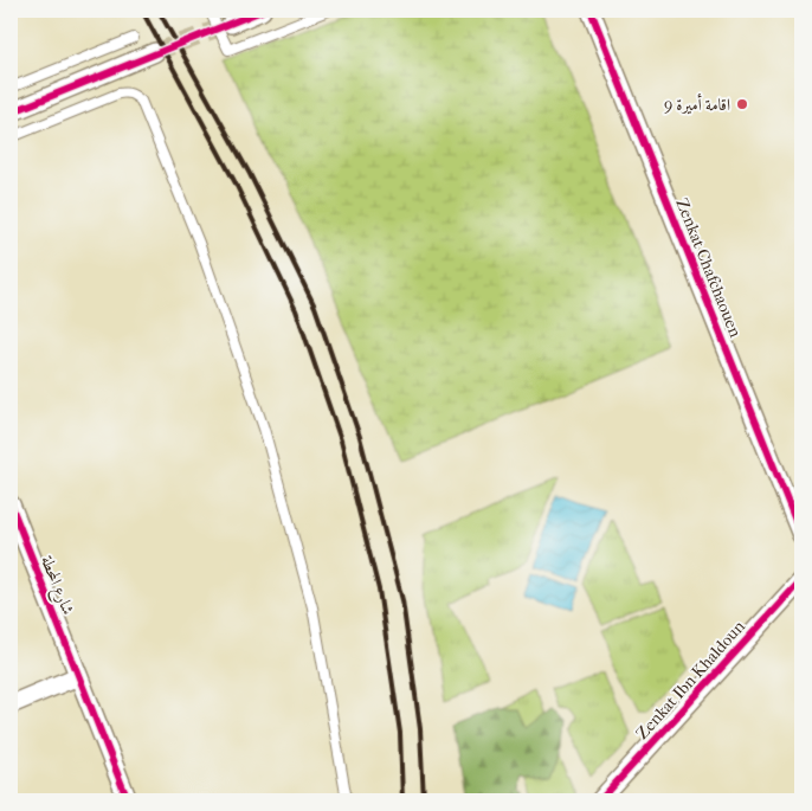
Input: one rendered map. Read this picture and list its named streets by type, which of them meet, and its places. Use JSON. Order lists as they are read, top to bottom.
{
  "streets": {
    "street": ["Zenkat Chafchaouen", "شارع المحطة", "Zenkat Ibn Khaldoun"]
  },
  "places": ["اقامة أميرة 9"]
}
